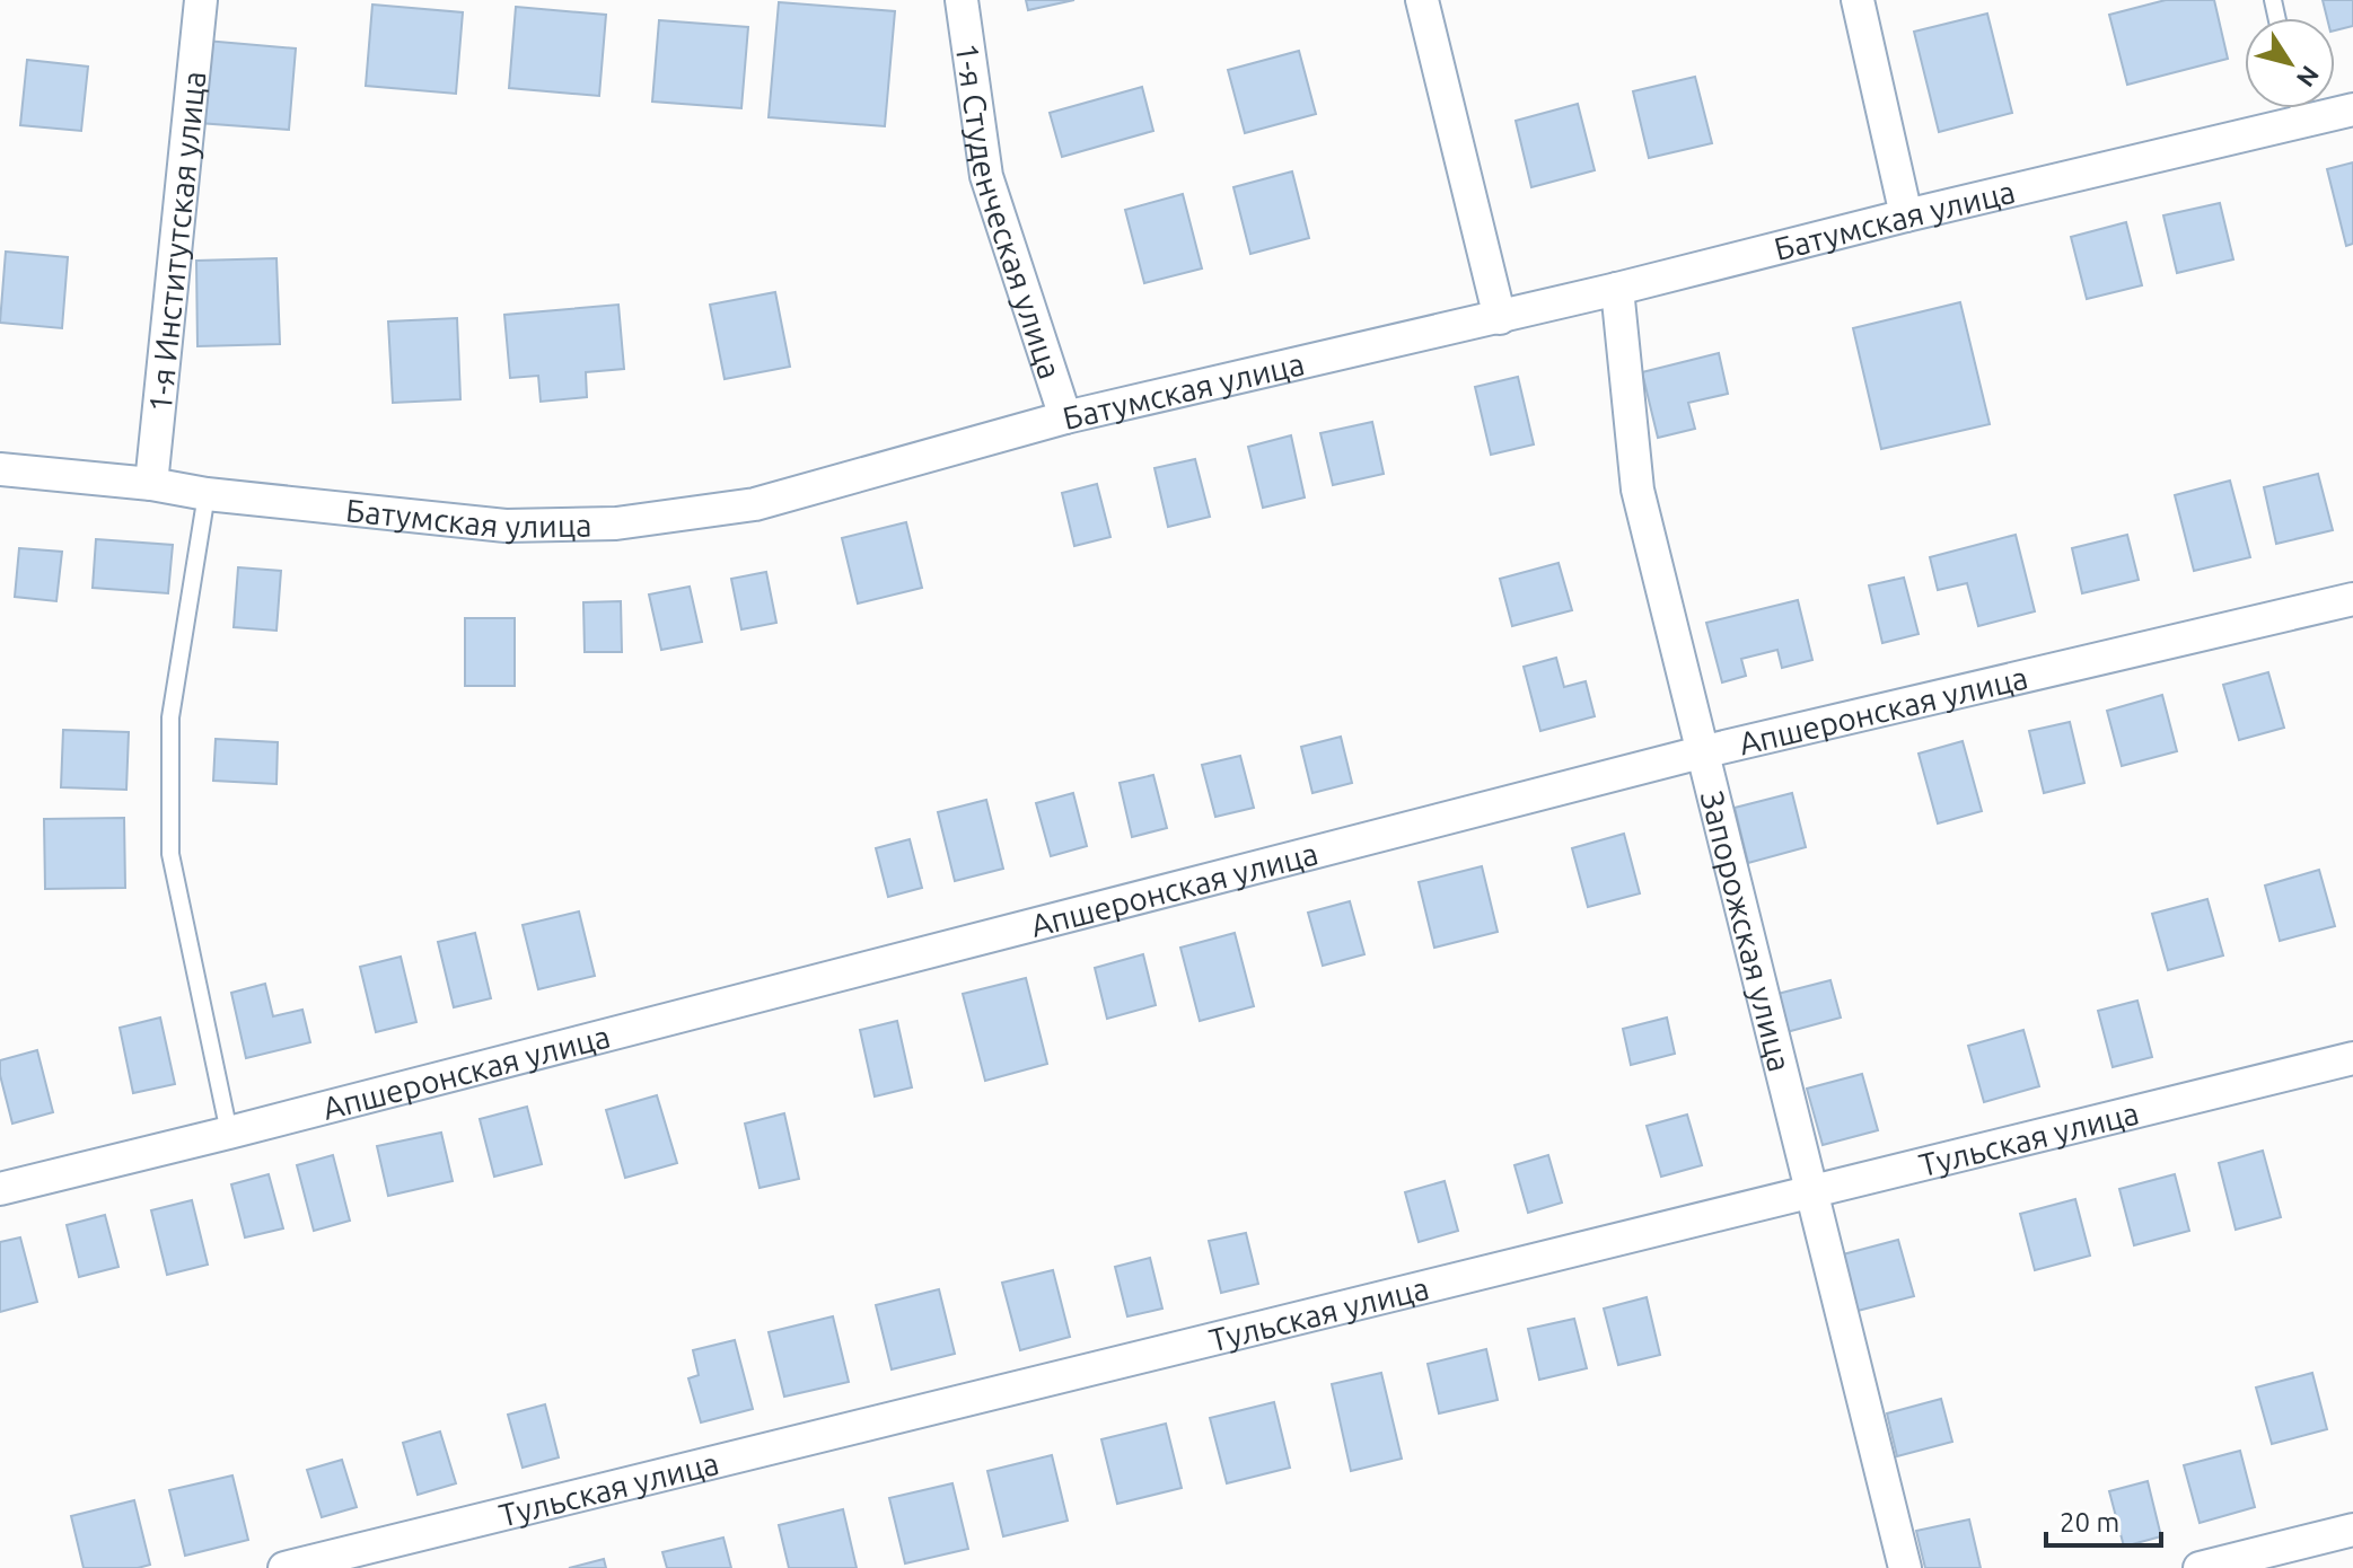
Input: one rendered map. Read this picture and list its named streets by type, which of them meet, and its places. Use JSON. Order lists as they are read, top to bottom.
{
  "streets": {
    "street": [
      "1-я Студенческая улица",
      "Батумская улица",
      "1-я Институтская улица",
      "Апшеронская улица",
      "Запорожская улица",
      "Тульская улица"
    ]
  },
  "crossings": [
    ["1-я Студенческая улица", "Батумская улица"],
    ["Батумская улица", "1-я Институтская улица"],
    ["Батумская улица", "Запорожская улица"],
    ["Апшеронская улица", "Запорожская улица"],
    ["Запорожская улица", "Тульская улица"]
  ],
  "scale_bar": "20 m",
  "north": "bottom right"
}
